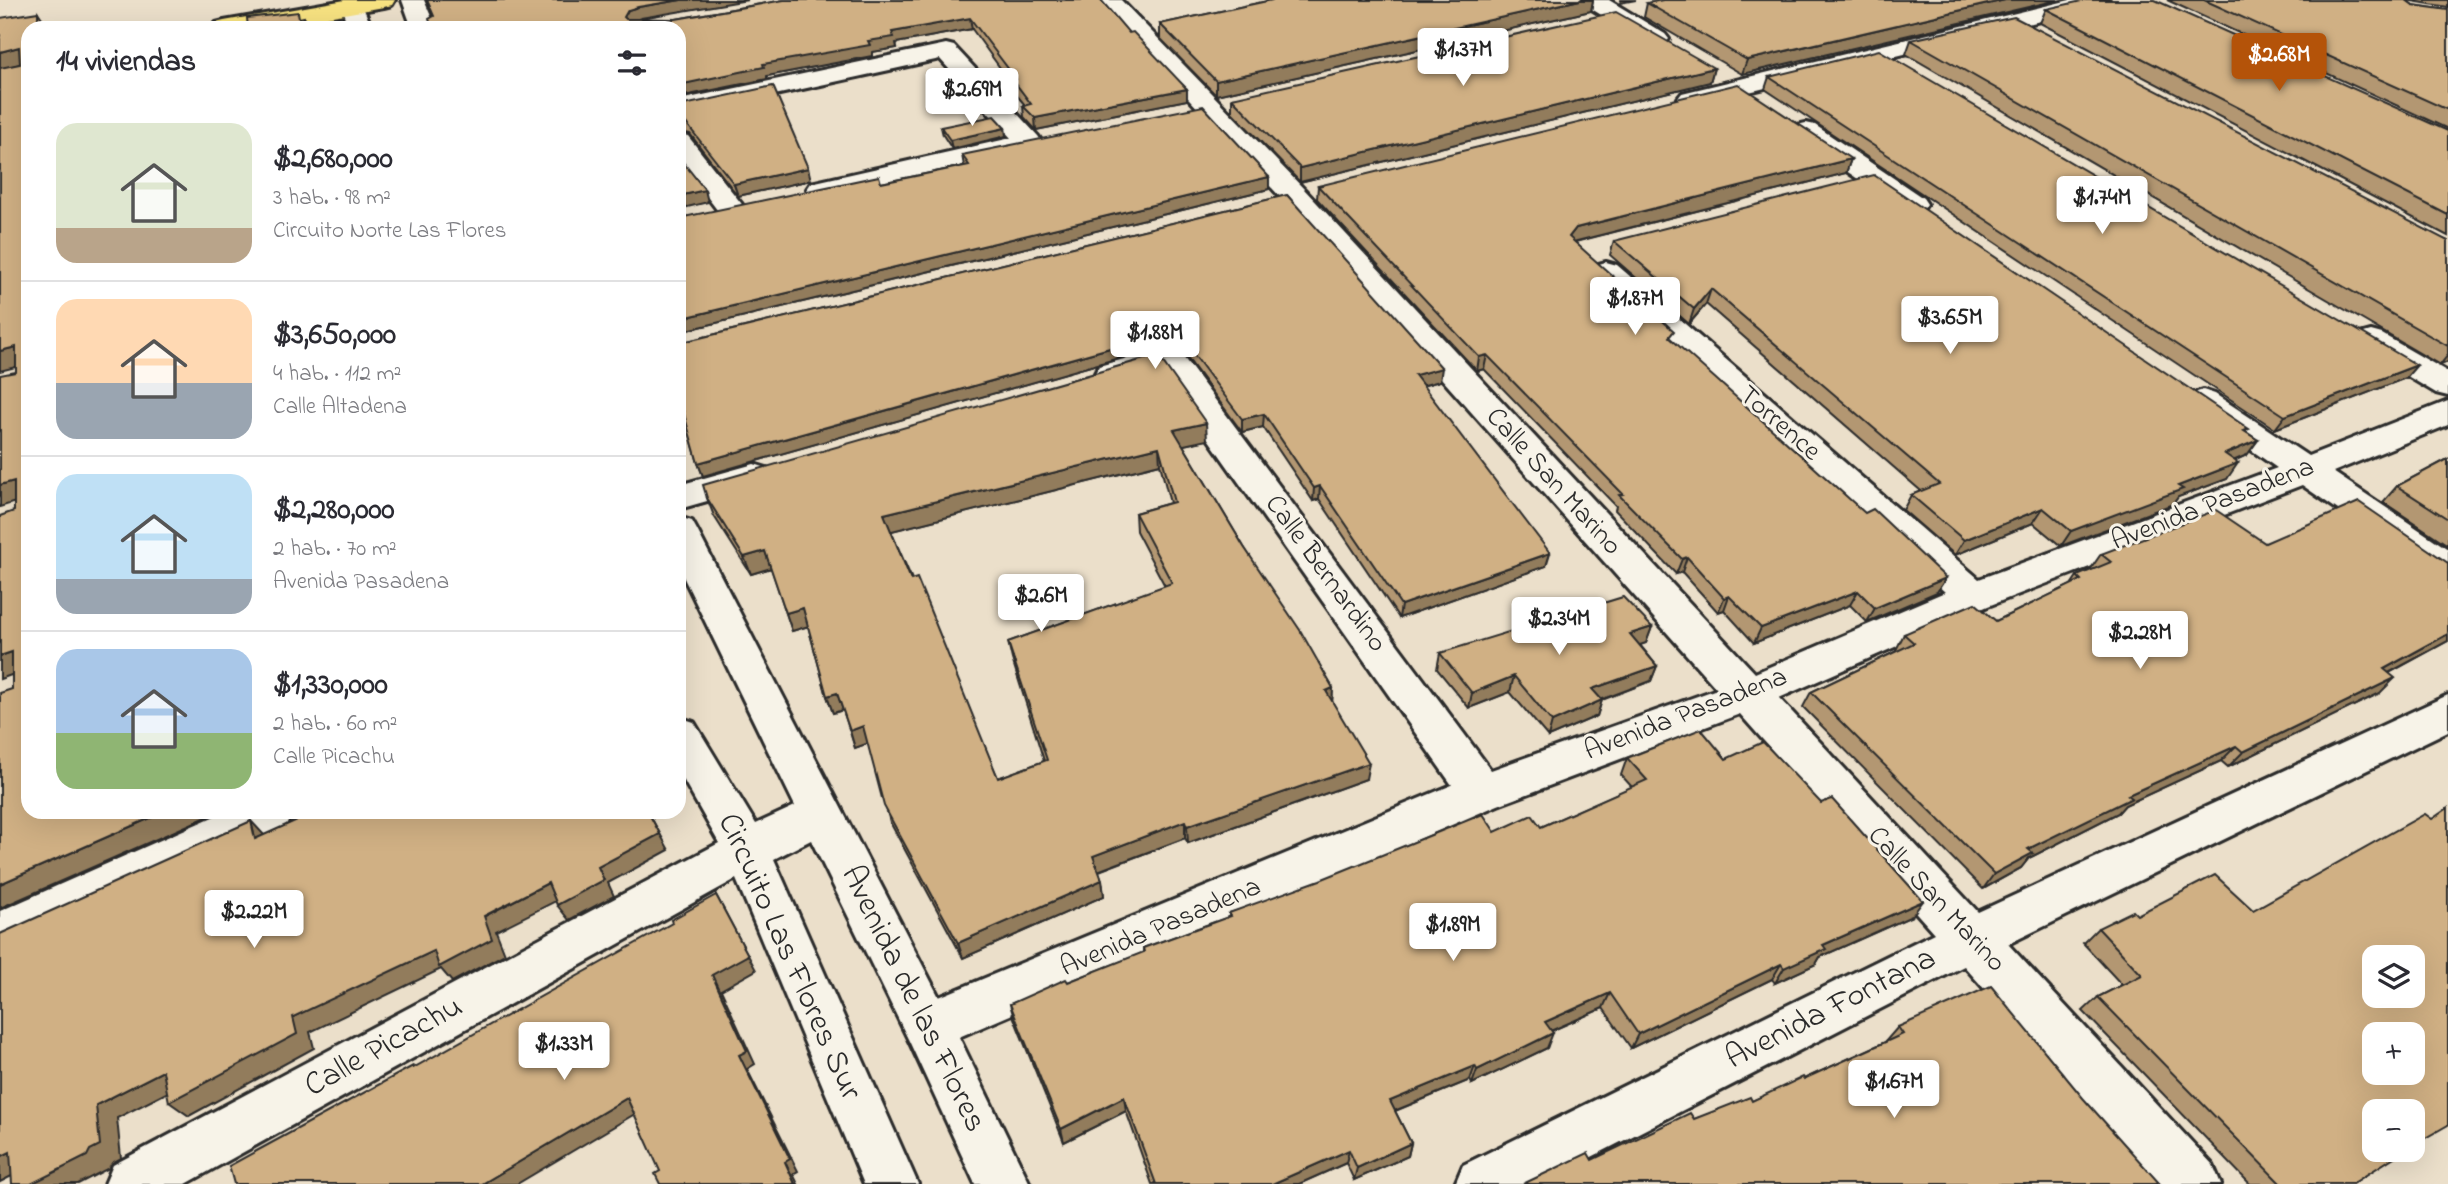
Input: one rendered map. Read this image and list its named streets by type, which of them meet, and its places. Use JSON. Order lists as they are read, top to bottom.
{
  "streets": {
    "street": [
      "Torrence",
      "Calle San Marino",
      "Avenida Pasadena",
      "Calle Bernardino",
      "Circuito Las Flores Sur",
      "Avenida de las Flores",
      "Avenida Fontana",
      "Calle Picachu"
    ]
  },
  "crossings": [
    ["Torrence", "Avenida Pasadena"],
    ["Calle San Marino", "Avenida Pasadena"],
    ["Calle San Marino", "Avenida Fontana"],
    ["Avenida Pasadena", "Calle Bernardino"],
    ["Avenida Pasadena", "Avenida de las Flores"],
    ["Circuito Las Flores Sur", "Calle Picachu"],
    ["Avenida de las Flores", "Calle Picachu"]
  ],
  "page": {
    "heading": "14 viviendas",
    "price": [
      "$1.37M",
      "$2.68M",
      "$2.69M",
      "$1.74M",
      "$1.87M",
      "$3.65M",
      "$1.88M",
      "$2.6M",
      "$2.34M",
      "$2.28M",
      "$2.22M",
      "$1.89M",
      "$1.33M",
      "$1.67M"
    ],
    "list": [
      {
        "name": "$2,680,000",
        "note": "3 hab. · 98 m² · Circuito Norte Las Flores"
      },
      {
        "name": "$3,650,000",
        "note": "4 hab. · 112 m² · Calle Altadena"
      },
      {
        "name": "$2,280,000",
        "note": "2 hab. · 70 m² · Avenida Pasadena"
      },
      {
        "name": "$1,330,000",
        "note": "2 hab. · 60 m² · Calle Picachu"
      }
    ],
    "map_buttons": ["+", "−"]
  }
}
